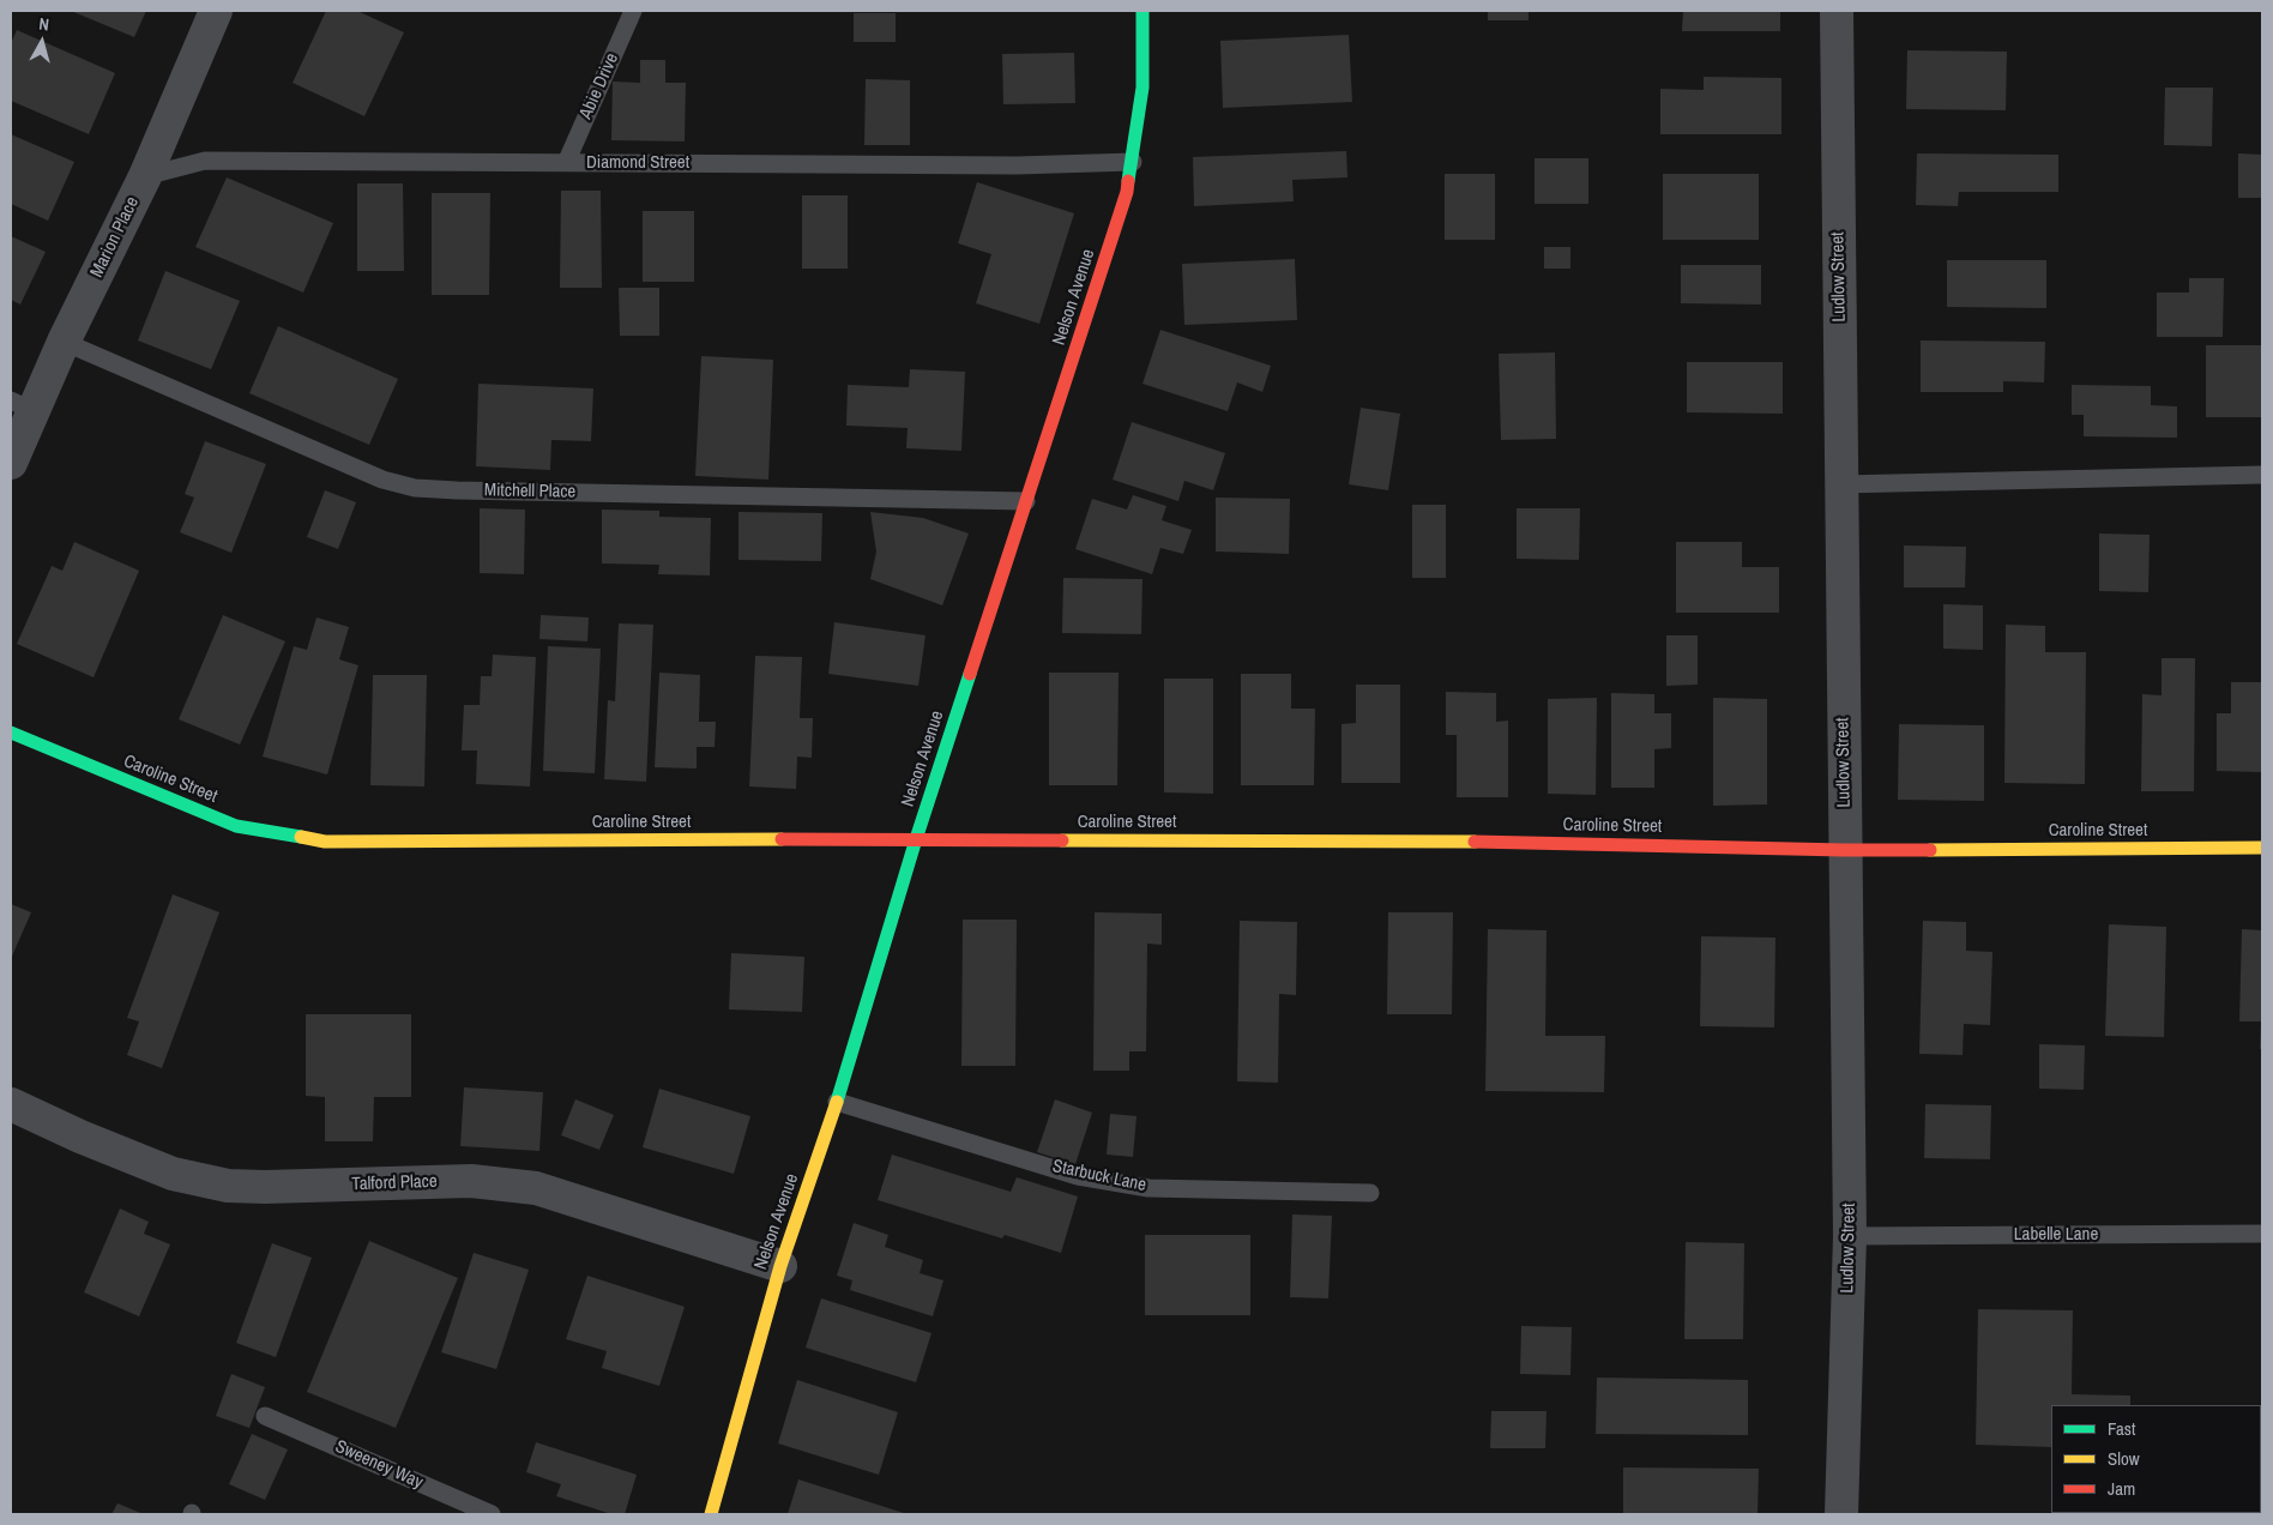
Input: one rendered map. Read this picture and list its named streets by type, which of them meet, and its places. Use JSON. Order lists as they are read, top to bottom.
{
  "streets": {
    "street": [
      "Marion Place",
      "Ludlow Street",
      "Nelson Avenue",
      "Caroline Street",
      "Talford Place"
    ],
    "lane": [
      "Abie Drive",
      "Diamond Street",
      "Mitchell Place",
      "Starbuck Lane",
      "Labelle Lane",
      "Sweeney Way"
    ]
  },
  "crossings": [
    ["Abie Drive", "Diamond Street"],
    ["Diamond Street", "Marion Place"],
    ["Diamond Street", "Nelson Avenue"],
    ["Marion Place", "Mitchell Place"],
    ["Ludlow Street", "Caroline Street"],
    ["Ludlow Street", "Labelle Lane"],
    ["Nelson Avenue", "Mitchell Place"],
    ["Nelson Avenue", "Caroline Street"],
    ["Nelson Avenue", "Starbuck Lane"],
    ["Nelson Avenue", "Talford Place"]
  ],
  "legend": ["Fast", "Slow", "Jam"],
  "north": "top"
}
